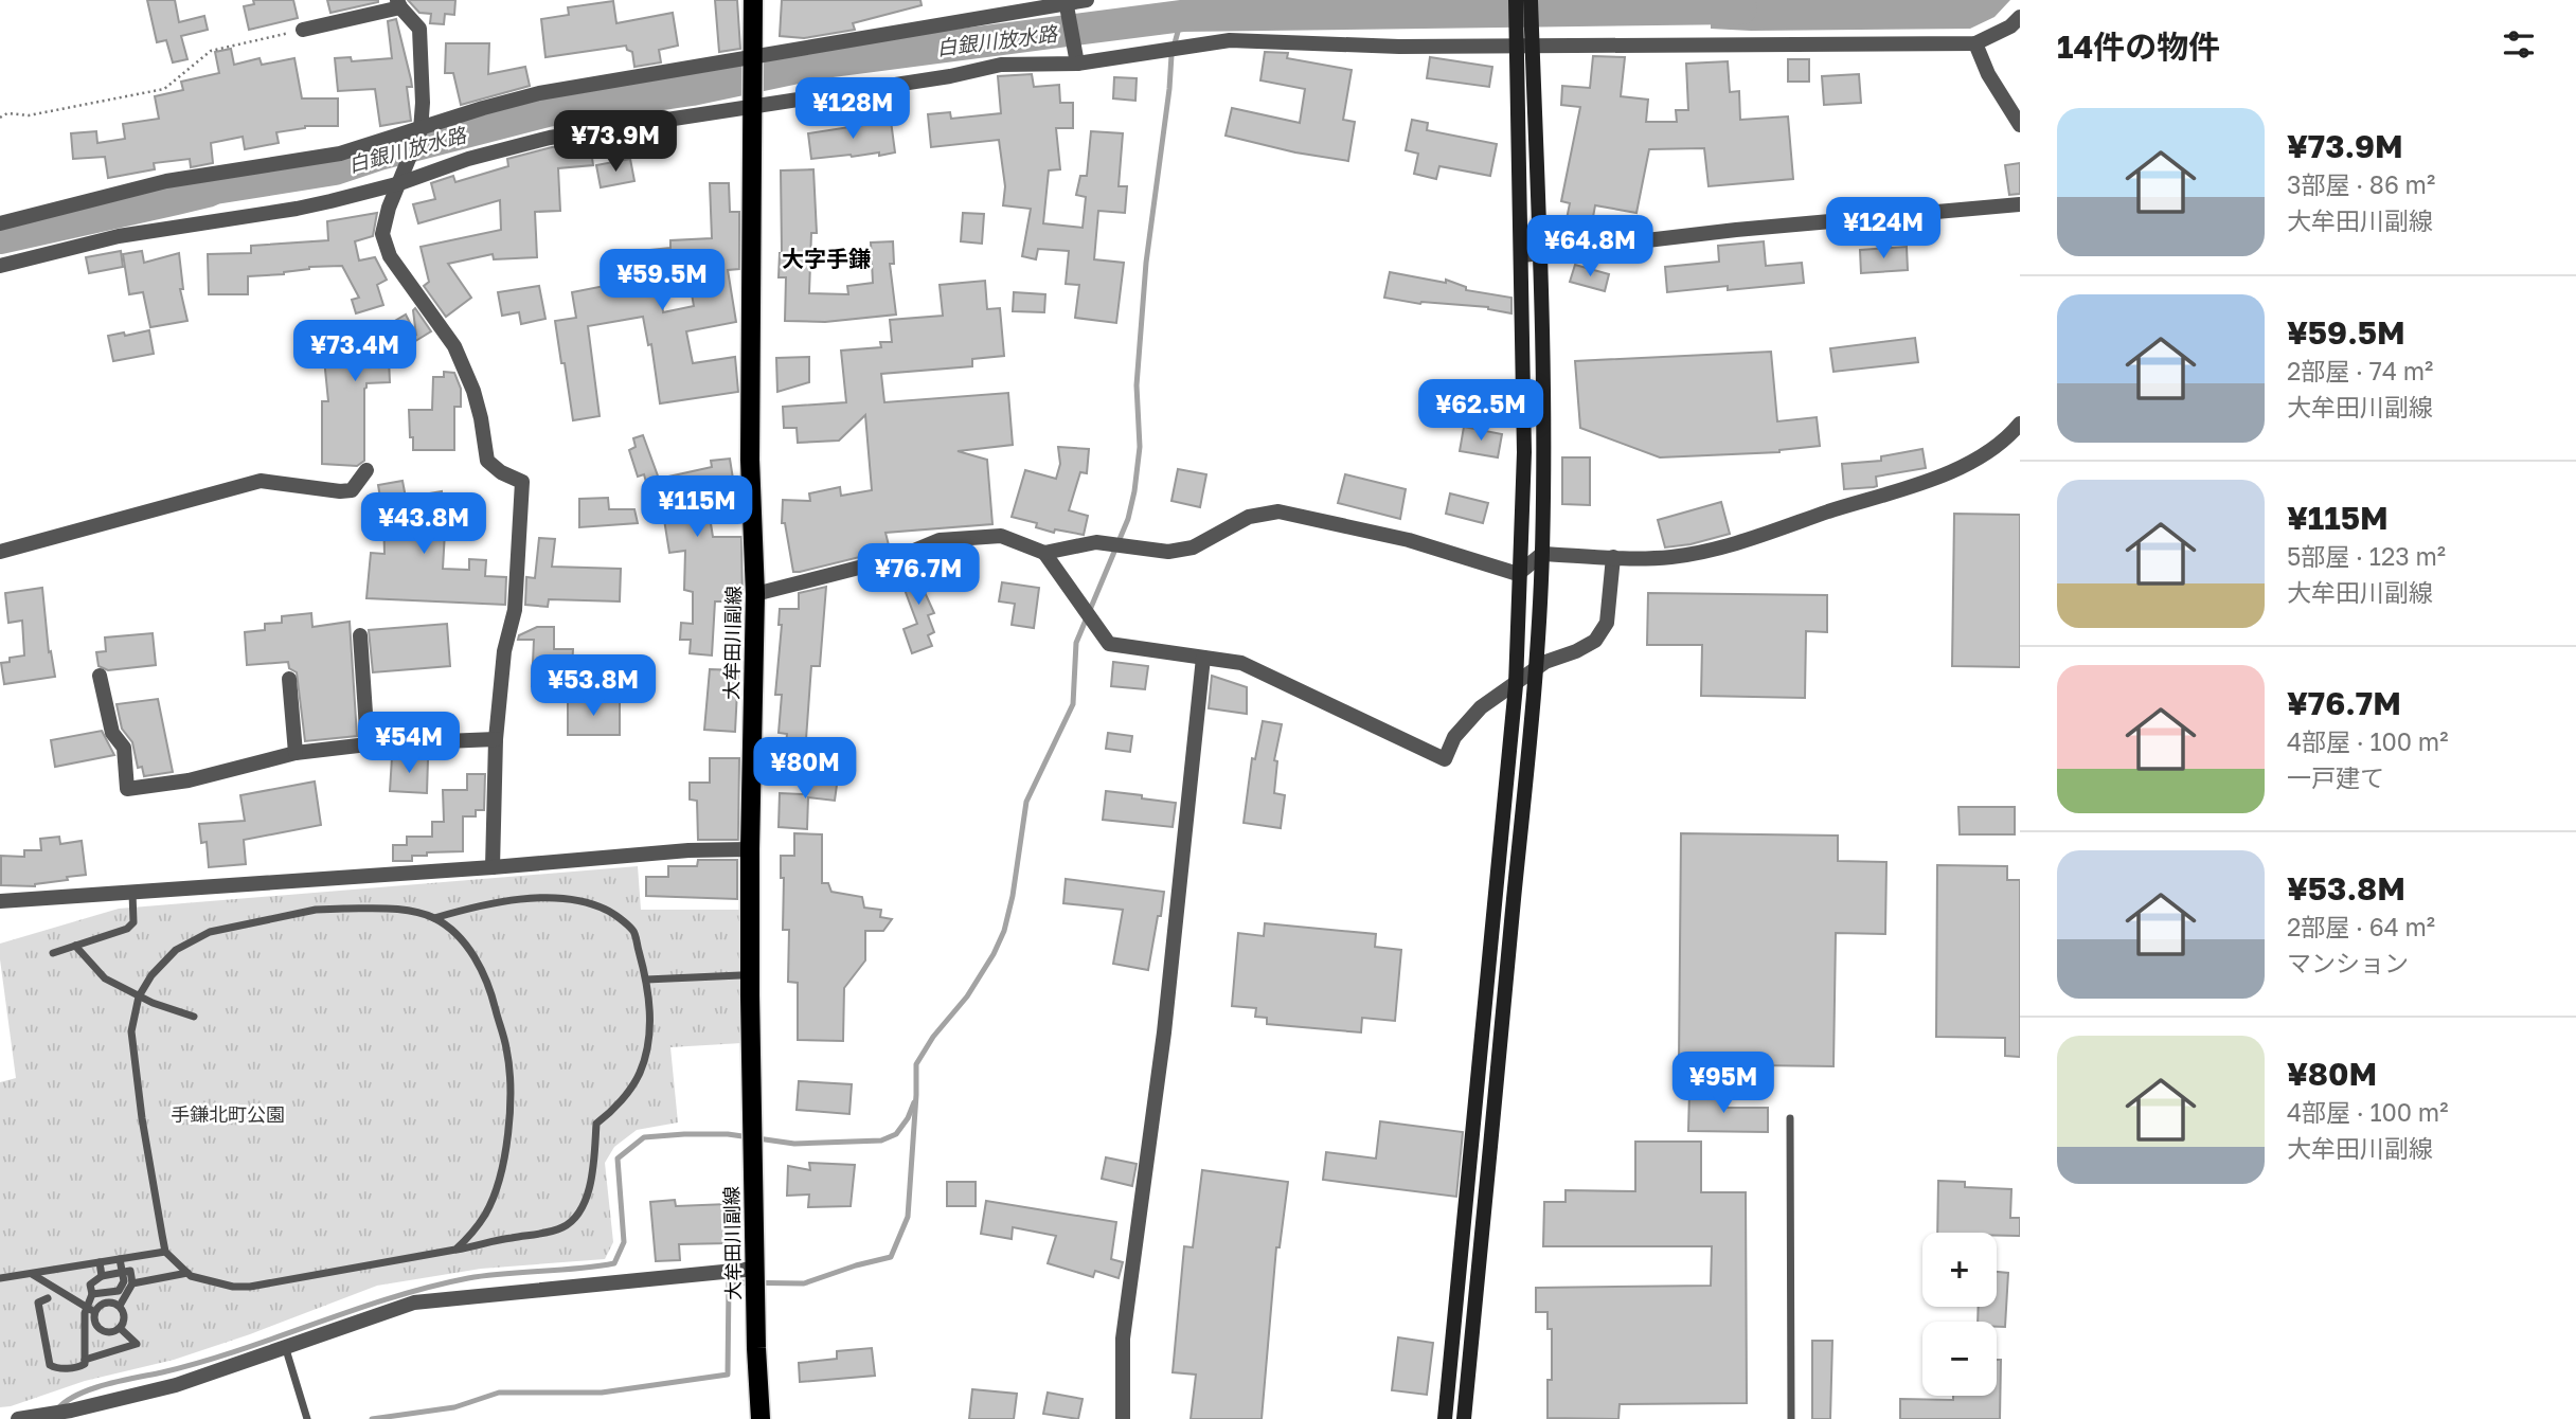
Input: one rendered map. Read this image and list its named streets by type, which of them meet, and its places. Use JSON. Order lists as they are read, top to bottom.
{
  "streets": {
    "main road": ["大牟田川副線"]
  },
  "districts": ["大字手鎌"],
  "water": ["白銀川放水路"],
  "parks": ["手鎌北町公園"],
  "page": {
    "heading": "14件の物件",
    "price": [
      "¥128M",
      "¥73.9M",
      "¥124M",
      "¥64.8M",
      "¥59.5M",
      "¥73.4M",
      "¥62.5M",
      "¥115M",
      "¥43.8M",
      "¥76.7M",
      "¥53.8M",
      "¥54M",
      "¥80M",
      "¥95M"
    ],
    "list": [
      {
        "name": "¥73.9M",
        "note": "3部屋 · 86 m² · 大牟田川副線"
      },
      {
        "name": "¥59.5M",
        "note": "2部屋 · 74 m² · 大牟田川副線"
      },
      {
        "name": "¥115M",
        "note": "5部屋 · 123 m² · 大牟田川副線"
      },
      {
        "name": "¥76.7M",
        "note": "4部屋 · 100 m² · 一戸建て"
      },
      {
        "name": "¥53.8M",
        "note": "2部屋 · 64 m² · マンション"
      },
      {
        "name": "¥80M",
        "note": "4部屋 · 100 m² · 大牟田川副線"
      }
    ],
    "map_buttons": ["+", "−"]
  }
}
